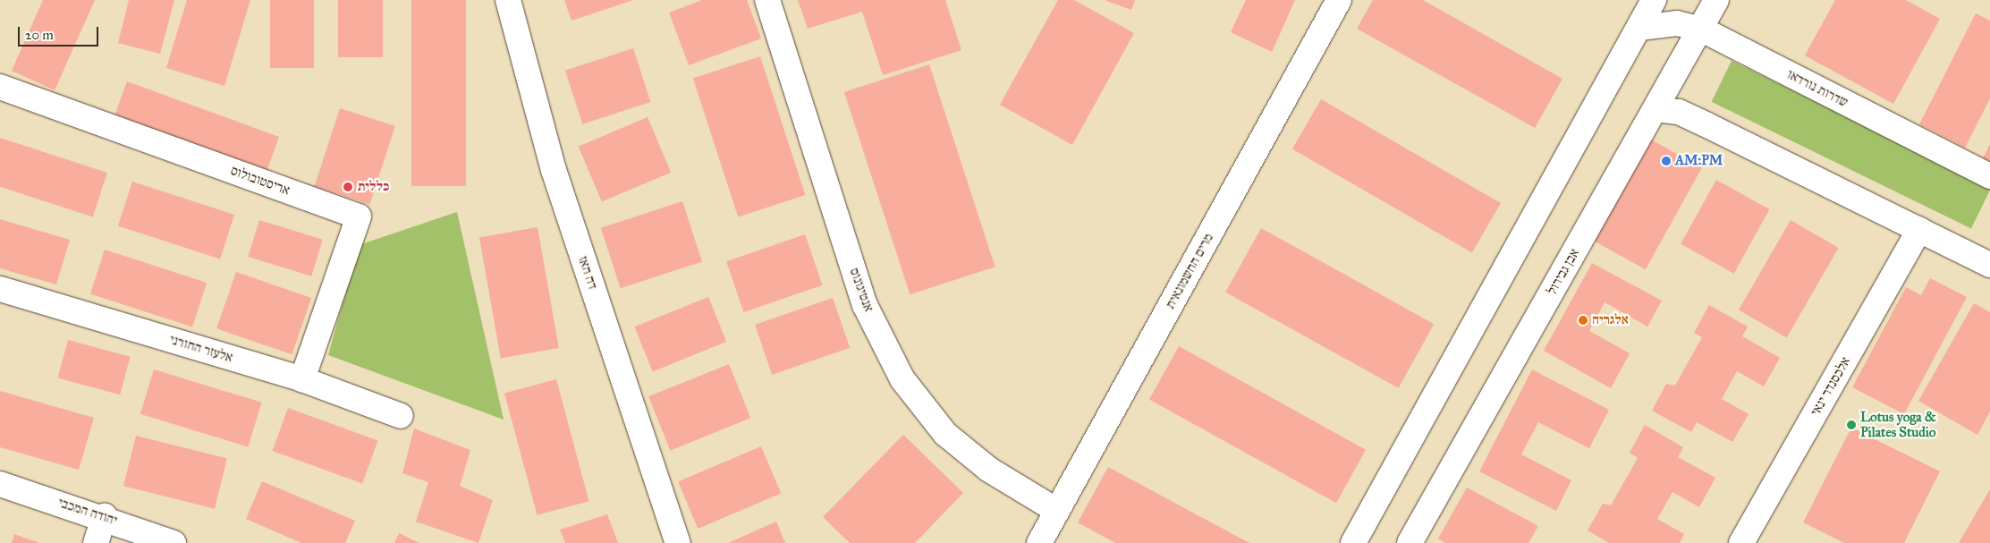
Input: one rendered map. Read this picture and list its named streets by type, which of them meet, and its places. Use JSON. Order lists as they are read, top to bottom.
{
  "streets": {
    "street": [
      "שדרות נורדאו",
      "אריסטובולוס",
      "מרים החשמונאית",
      "אבן גבירול",
      "דה האז",
      "אנטיגונוס",
      "אלעזר החורני",
      "אלכסנדר ינאי",
      "יהודה המכבי"
    ]
  },
  "crossings": [
    ["שדרות נורדאו", "אבן גבירול"],
    ["אריסטובולוס", "אלעזר החורני"],
    ["מרים החשמונאית", "אנטיגונוס"]
  ],
  "places": [
    "AM:PM",
    "כללית",
    "אלגריה",
    "Lotus yoga & Pilates Studio"
  ],
  "scale_bar": "20 m"
}
